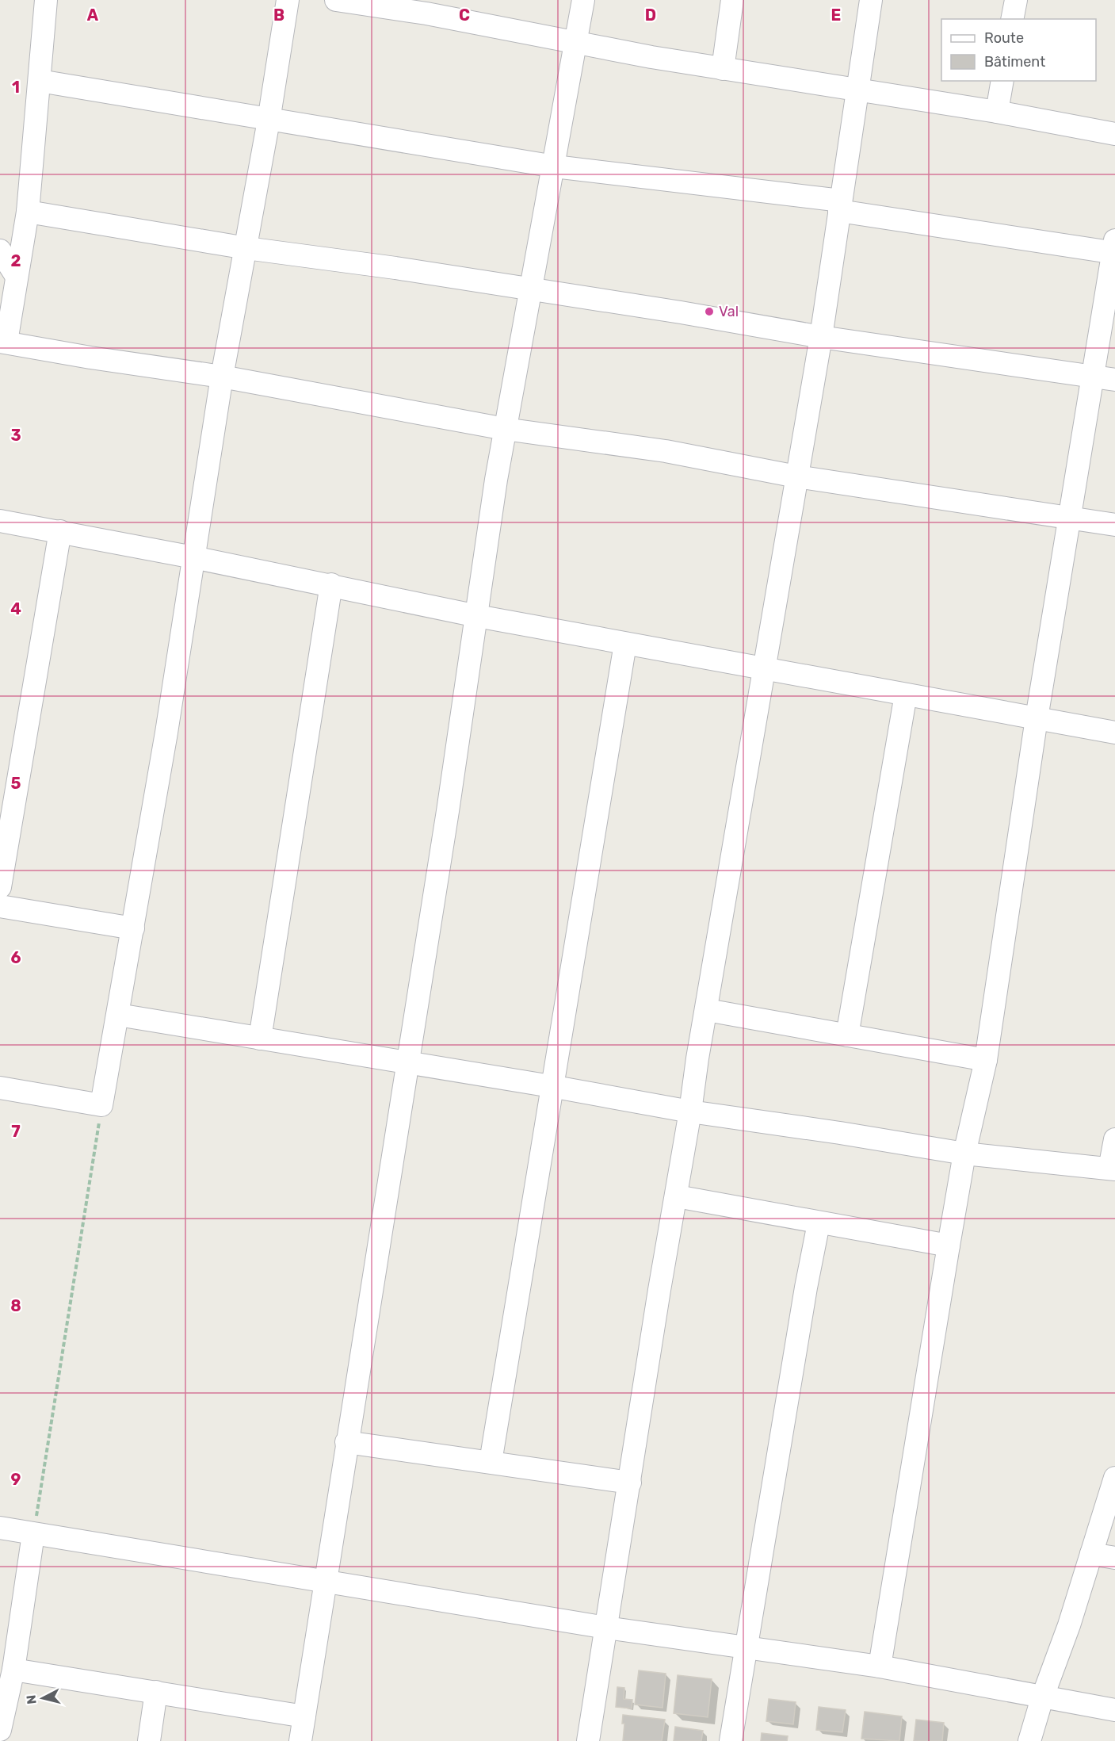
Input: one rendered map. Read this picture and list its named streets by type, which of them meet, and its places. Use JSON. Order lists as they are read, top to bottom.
{
  "places": ["Val"],
  "legend": ["Route", "Bâtiment"],
  "north": "left",
  "grid": {
    "columns": [
      "A",
      "B",
      "C",
      "D",
      "E"
    ],
    "rows": [
      "1",
      "2",
      "3",
      "4",
      "5",
      "6",
      "7",
      "8",
      "9"
    ]
  }
}
